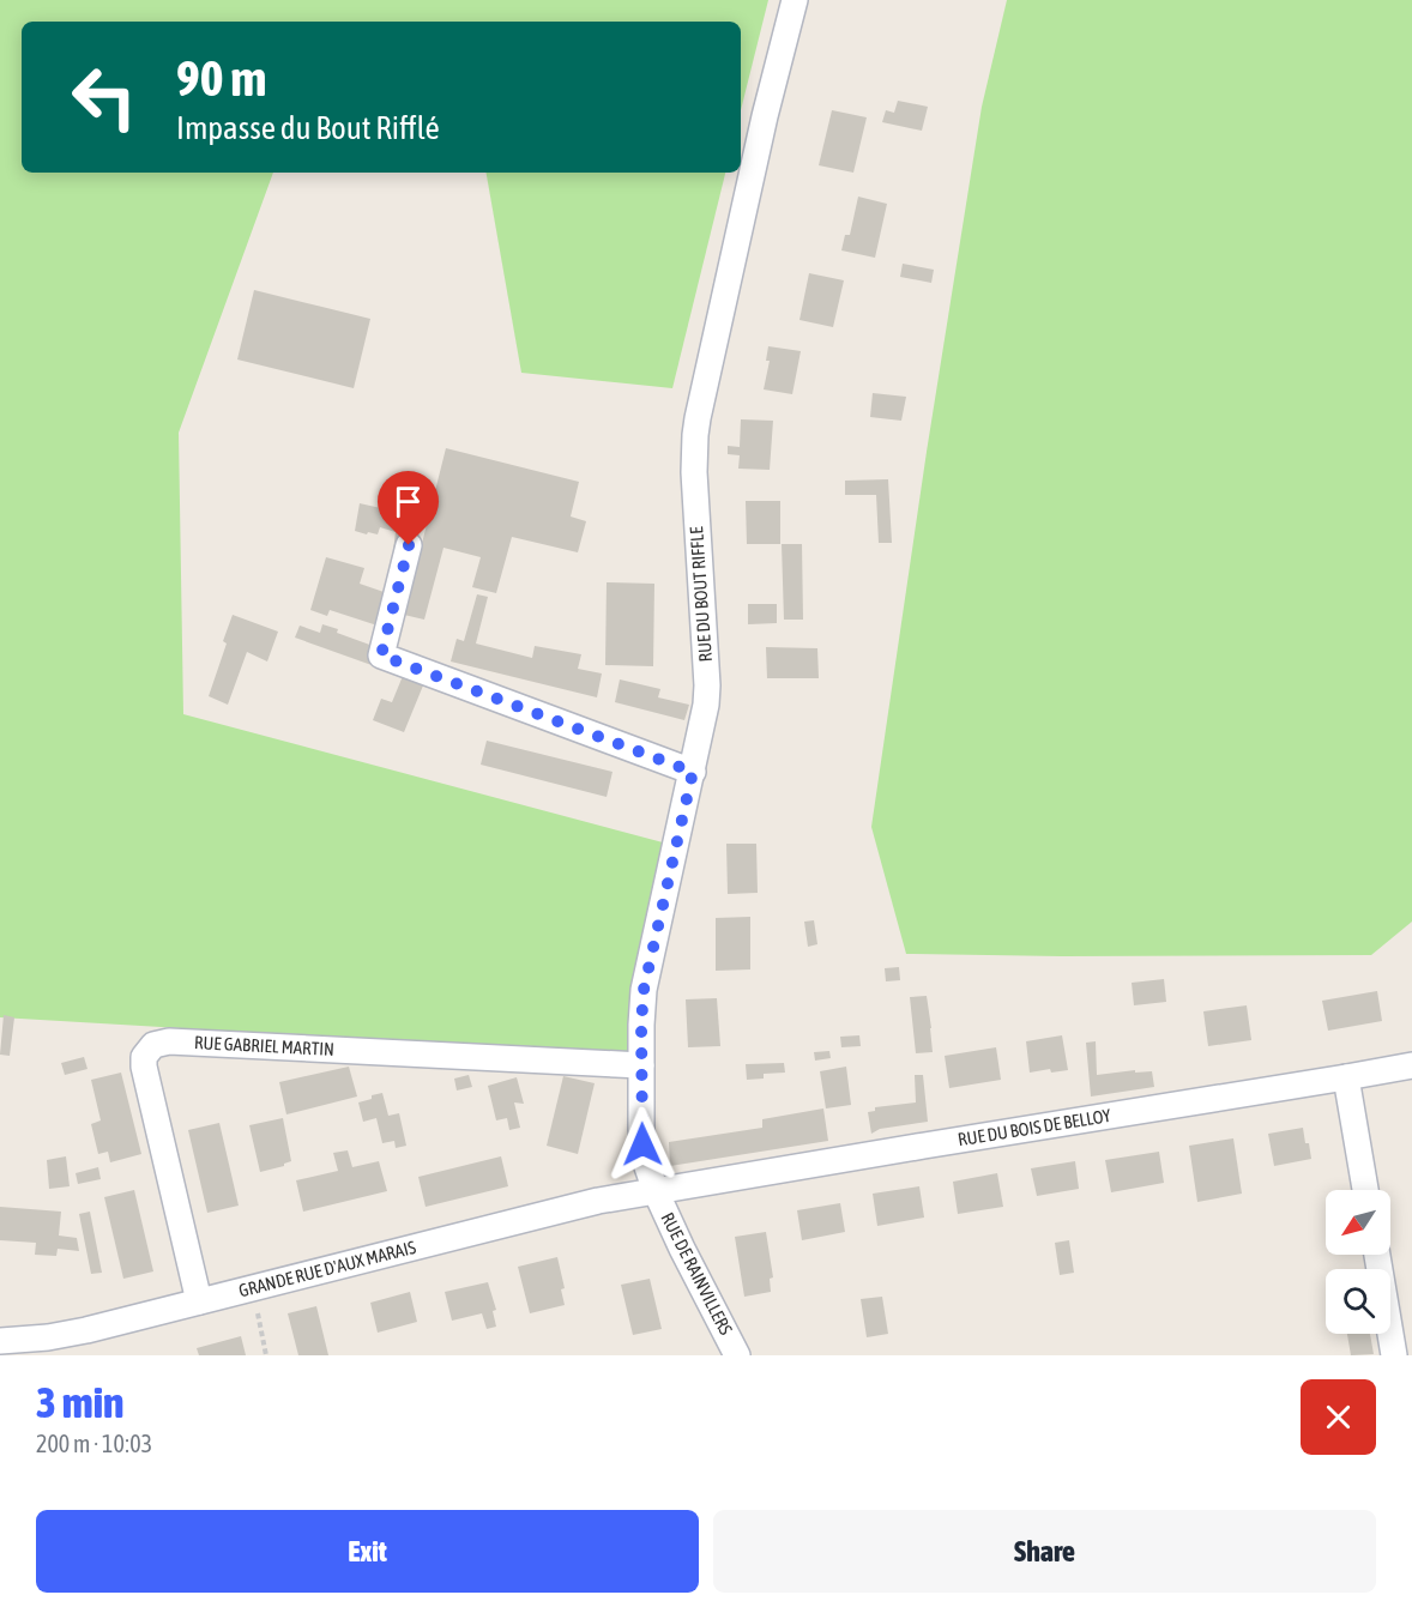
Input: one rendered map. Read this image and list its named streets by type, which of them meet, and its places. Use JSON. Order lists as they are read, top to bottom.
{
  "streets": {
    "street": [
      "RUE DU BOUT RIFFLE",
      "RUE GABRIEL MARTIN",
      "RUE DU BOIS DE BELLOY",
      "GRANDE RUE D'AUX MARAIS",
      "RUE DE RAINVILLERS"
    ]
  },
  "crossings": [
    ["RUE DU BOUT RIFFLE", "RUE GABRIEL MARTIN"],
    ["RUE DU BOUT RIFFLE", "RUE DU BOIS DE BELLOY"],
    ["RUE DU BOUT RIFFLE", "GRANDE RUE D'AUX MARAIS"],
    ["RUE DU BOUT RIFFLE", "RUE DE RAINVILLERS"],
    ["RUE GABRIEL MARTIN", "GRANDE RUE D'AUX MARAIS"],
    ["RUE DU BOIS DE BELLOY", "GRANDE RUE D'AUX MARAIS"],
    ["RUE DU BOIS DE BELLOY", "RUE DE RAINVILLERS"],
    ["GRANDE RUE D'AUX MARAIS", "RUE DE RAINVILLERS"]
  ],
  "north": "bottom left",
  "page": {
    "turn": ["90 m", "Impasse du Bout Rifflé"],
    "heading": ["3 min", "200 m · 10:03"],
    "buttons": ["Exit", "Share"]
  }
}
